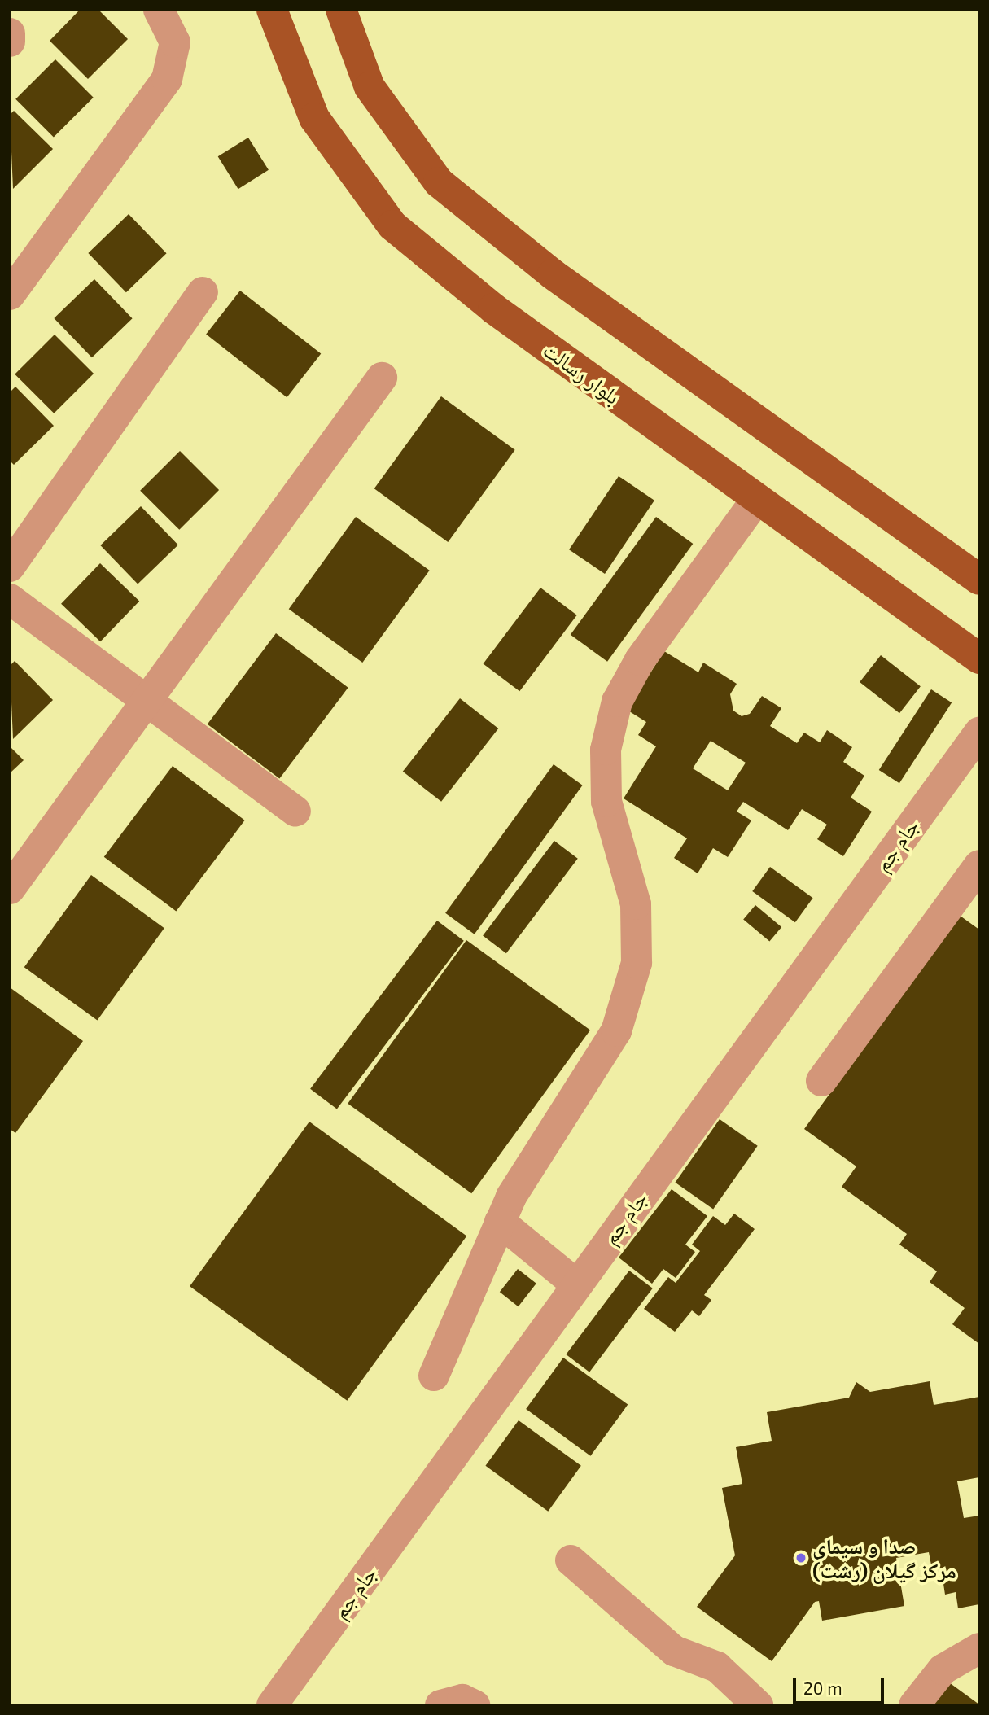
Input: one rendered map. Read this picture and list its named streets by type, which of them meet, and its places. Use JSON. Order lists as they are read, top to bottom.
{
  "streets": {
    "main road": ["بلوار رسالت"],
    "street": ["جام جم"]
  },
  "places": ["صدا و سیمای مرکز گیلان (رشت)"],
  "scale_bar": "20 m"
}
